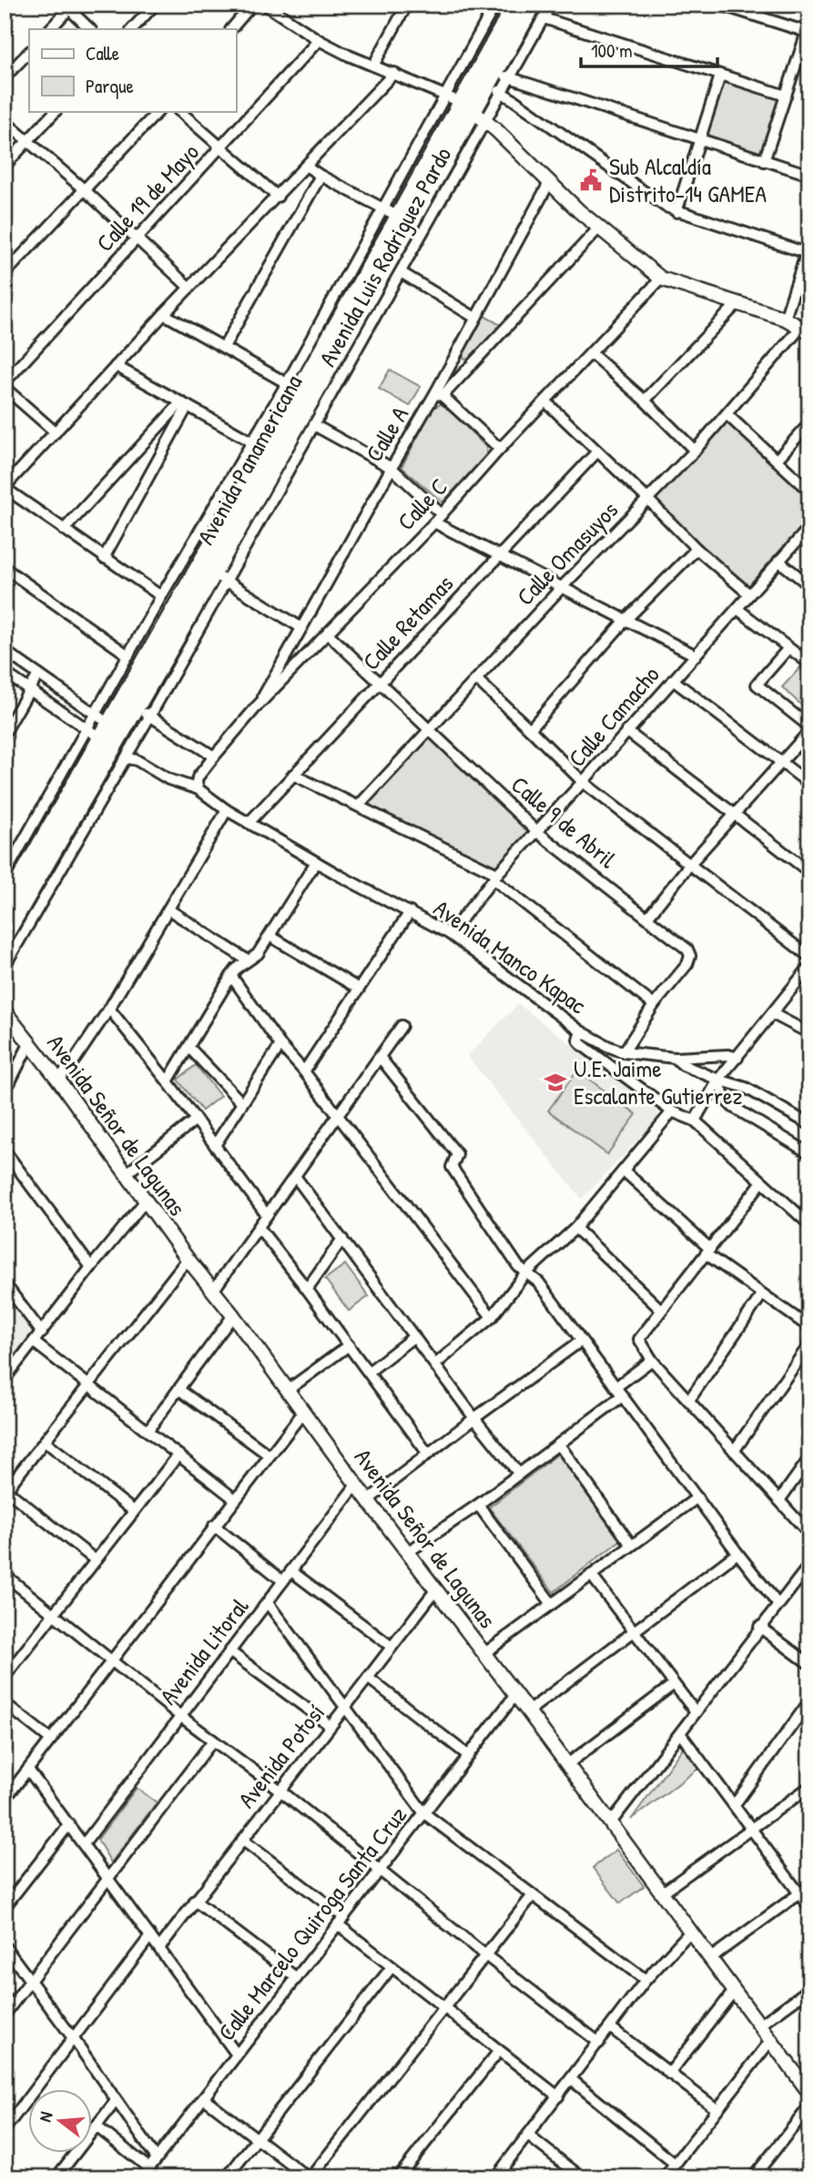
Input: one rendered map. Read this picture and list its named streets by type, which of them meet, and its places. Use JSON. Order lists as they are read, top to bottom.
{
  "streets": {
    "highway": ["Avenida Panamericana"],
    "street": [
      "Calle 19 de Mayo",
      "Avenida Luis Rodriguez Pardo",
      "Calle A",
      "Calle C",
      "Calle Omasuyos",
      "Calle Retamas",
      "Calle Camacho",
      "Calle 9 de Abril",
      "Avenida Manco Kapac",
      "Avenida Señor de Lagunas",
      "Avenida Litoral",
      "Avenida Potosí",
      "Calle Marcelo Quiroga Santa Cruz"
    ]
  },
  "crossings": [
    ["Avenida Luis Rodriguez Pardo", "Avenida Panamericana"],
    ["Calle A", "Calle C"],
    ["Avenida Panamericana", "Avenida Manco Kapac"],
    ["Calle C", "Calle 9 de Abril"],
    ["Calle Omasuyos", "Calle 9 de Abril"],
    ["Calle Retamas", "Calle 9 de Abril"],
    ["Calle Retamas", "Avenida Manco Kapac"],
    ["Calle Camacho", "Calle 9 de Abril"],
    ["Calle Camacho", "Avenida Manco Kapac"],
    ["Avenida Señor de Lagunas", "Avenida Litoral"],
    ["Avenida Señor de Lagunas", "Avenida Potosí"],
    ["Avenida Señor de Lagunas", "Calle Marcelo Quiroga Santa Cruz"]
  ],
  "places": {
    "public building": ["Sub Alcaldía Distrito-14 GAMEA"],
    "school or university": ["U.E. Jaime Escalante Gutierrez"]
  },
  "legend": ["Calle", "Parque"],
  "scale_bar": "100 m",
  "north": "left"
}
